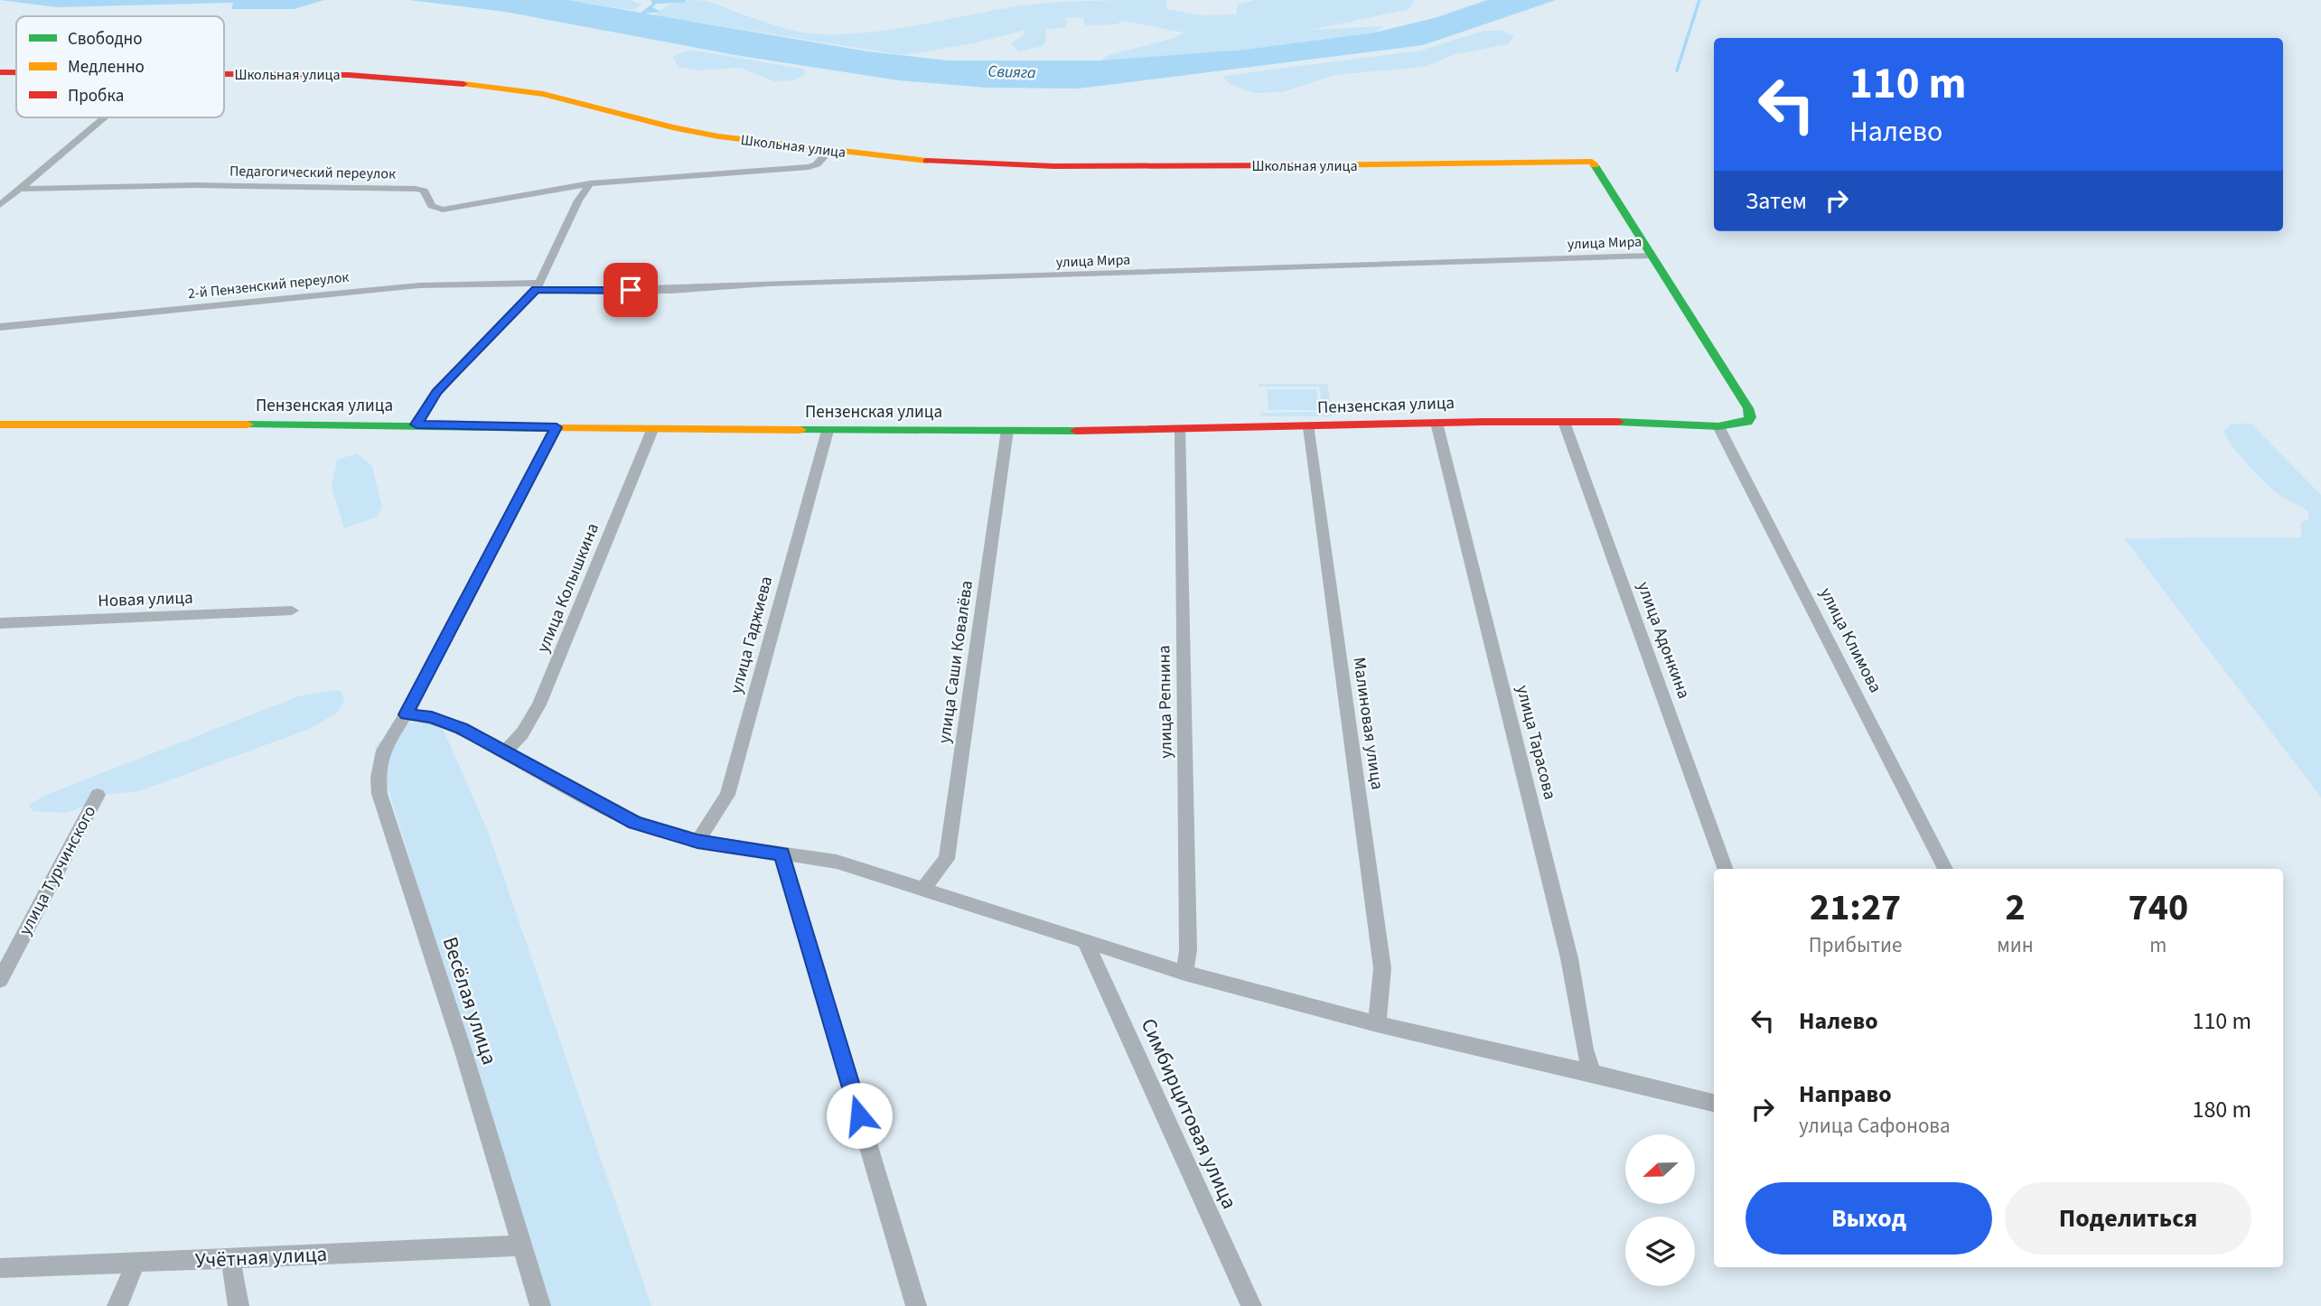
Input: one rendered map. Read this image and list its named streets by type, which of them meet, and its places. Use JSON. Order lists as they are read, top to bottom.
{
  "streets": {
    "street": [
      "Школьная улица",
      "Педагогический переулок",
      "улица Мира",
      "2-й Пензенский переулок",
      "Пензенская улица",
      "улица Колышкина",
      "Новая улица",
      "улица Гаджиева",
      "улица Адонкина",
      "улица Климова",
      "улица Саши Ковалёва",
      "улица Репнина",
      "Малиновая улица",
      "улица Тарасова",
      "улица Турчинского",
      "Весёлая улица",
      "Симбирцитовая улица",
      "Учётная улица"
    ]
  },
  "crossings": [
    ["Школьная улица", "улица Мира"],
    ["Школьная улица", "Пензенская улица"],
    ["улица Мира", "2-й Пензенский переулок"],
    ["улица Мира", "Пензенская улица"],
    ["Пензенская улица", "улица Колышкина"],
    ["Пензенская улица", "улица Гаджиева"],
    ["Пензенская улица", "улица Адонкина"],
    ["Пензенская улица", "улица Климова"],
    ["Пензенская улица", "улица Саши Ковалёва"],
    ["Пензенская улица", "улица Репнина"],
    ["Пензенская улица", "Малиновая улица"],
    ["Пензенская улица", "улица Тарасова"],
    ["Пензенская улица", "Весёлая улица"],
    ["Весёлая улица", "Учётная улица"]
  ],
  "water": ["Свияга"],
  "legend": ["Свободно", "Медленно", "Пробка"],
  "north": "left",
  "page": {
    "turn": ["110 m", "Налево"],
    "then": "Затем",
    "eta": [
      "21:27",
      "Прибытие",
      "2",
      "мин",
      "740",
      "m"
    ],
    "list": [
      {
        "name": "Налево",
        "value": "110 m"
      },
      {
        "name": "Направо",
        "note": "улица Сафонова",
        "value": "180 m"
      }
    ],
    "buttons": ["Выход", "Поделиться"]
  }
}
